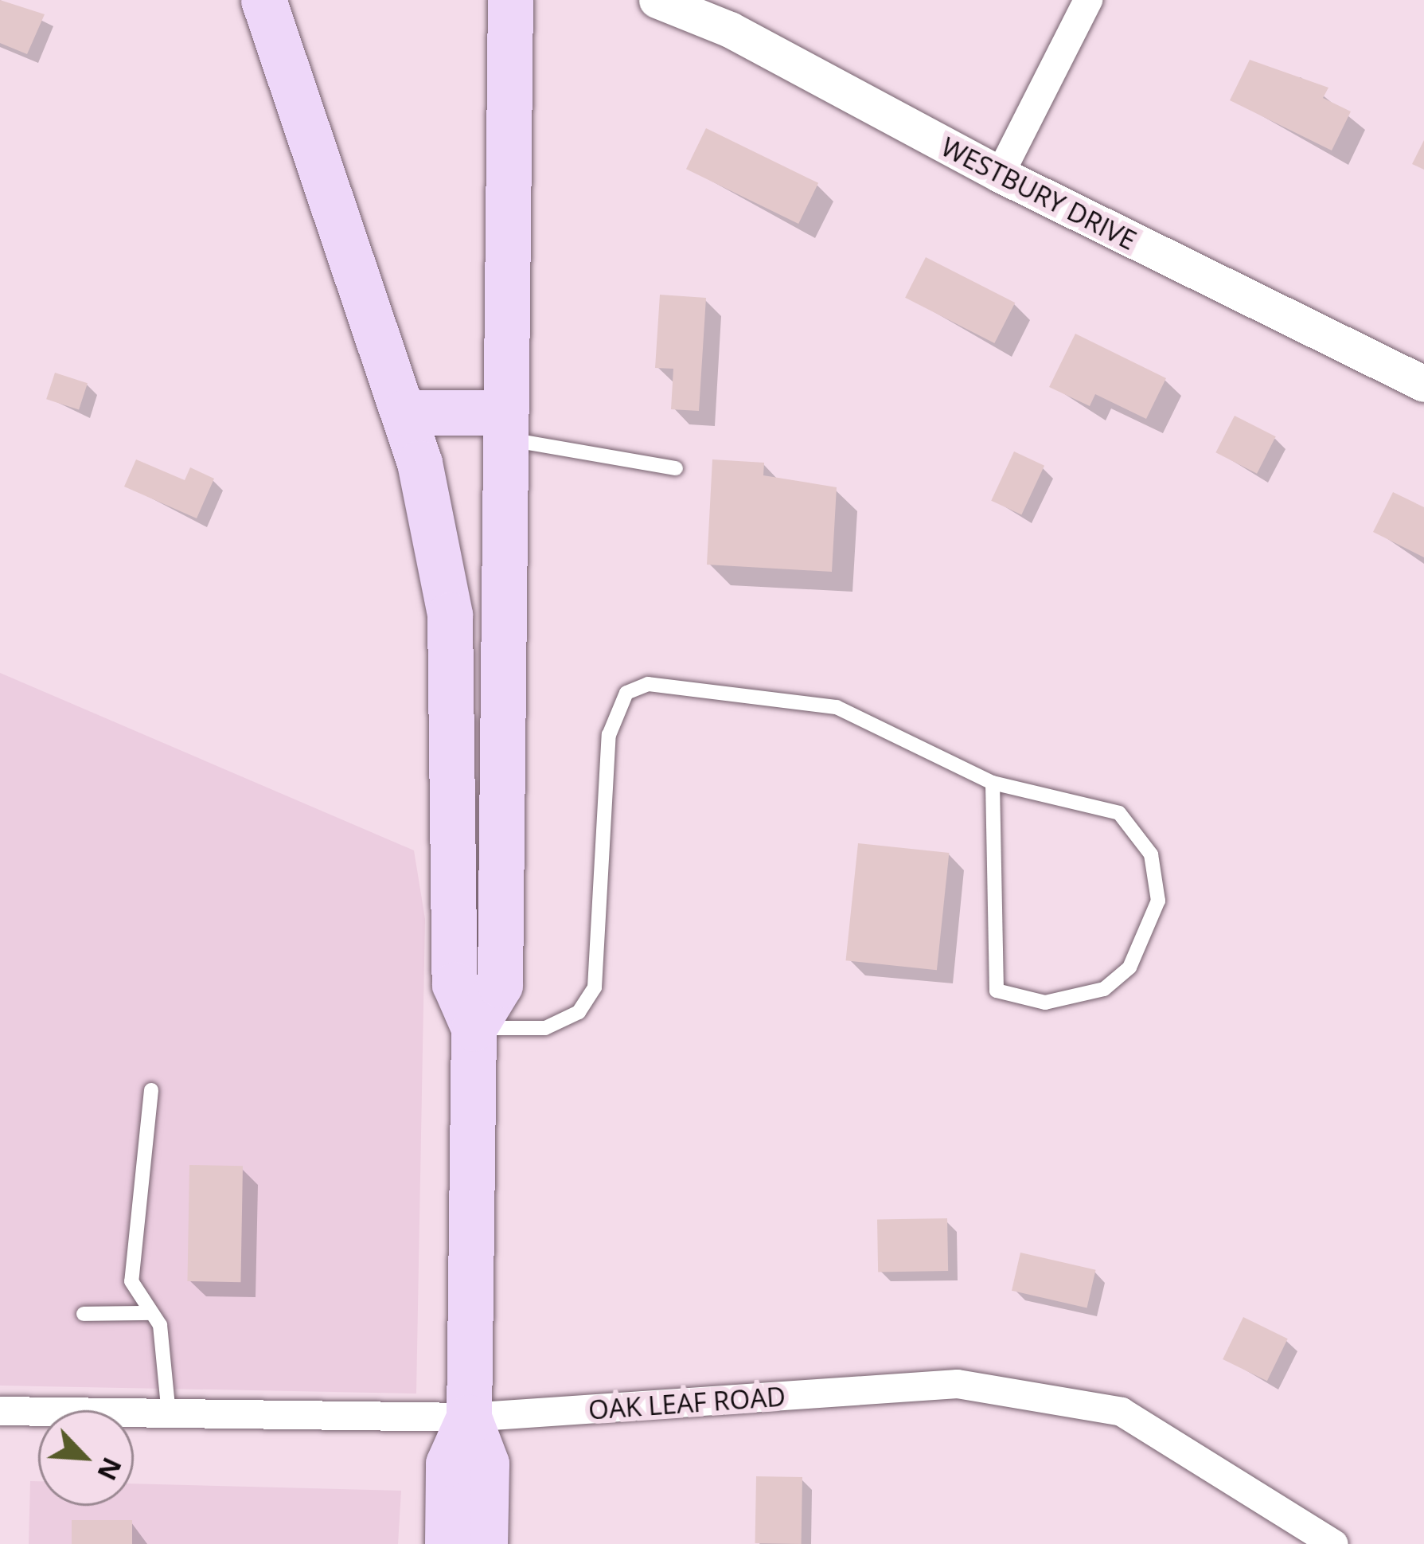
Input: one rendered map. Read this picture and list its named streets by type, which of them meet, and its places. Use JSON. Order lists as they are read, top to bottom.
{
  "streets": {
    "street": ["WESTBURY DRIVE", "OAK LEAF ROAD"]
  },
  "north": "bottom right"
}
